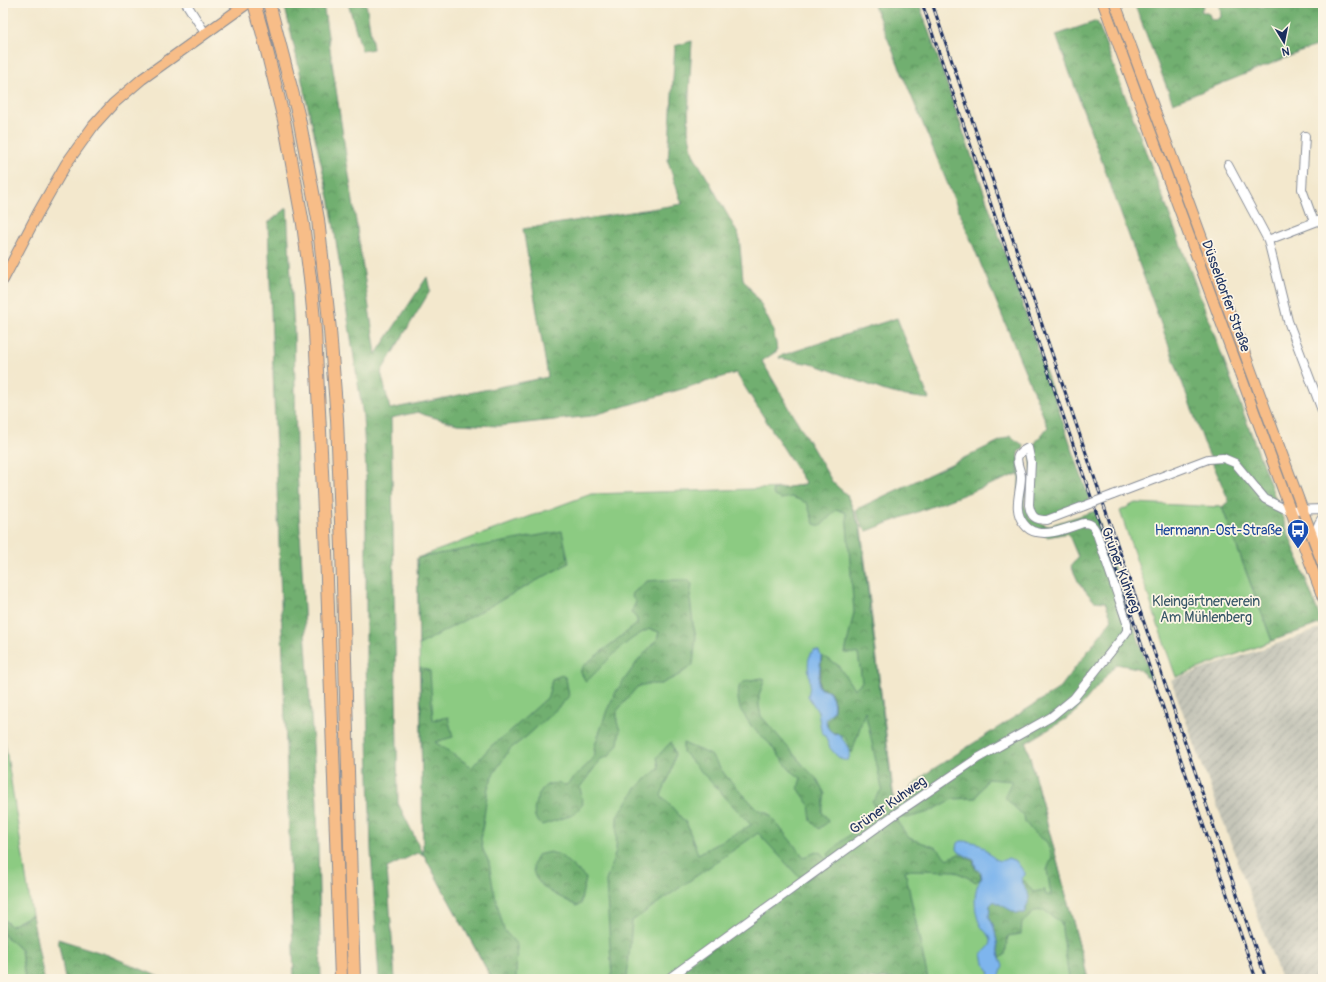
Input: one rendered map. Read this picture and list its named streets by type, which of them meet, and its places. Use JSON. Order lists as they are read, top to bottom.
{
  "streets": {
    "main road": ["Düsseldorfer Straße"],
    "street": ["Grüner Kuhweg"]
  },
  "crossings": [
    ["Düsseldorfer Straße", "Grüner Kuhweg"]
  ],
  "parks": ["Kleingärtnerverein Am Mühlenberg"],
  "places": {
    "bus stop": ["Hermann-Ost-Straße"]
  },
  "north": "bottom"
}
